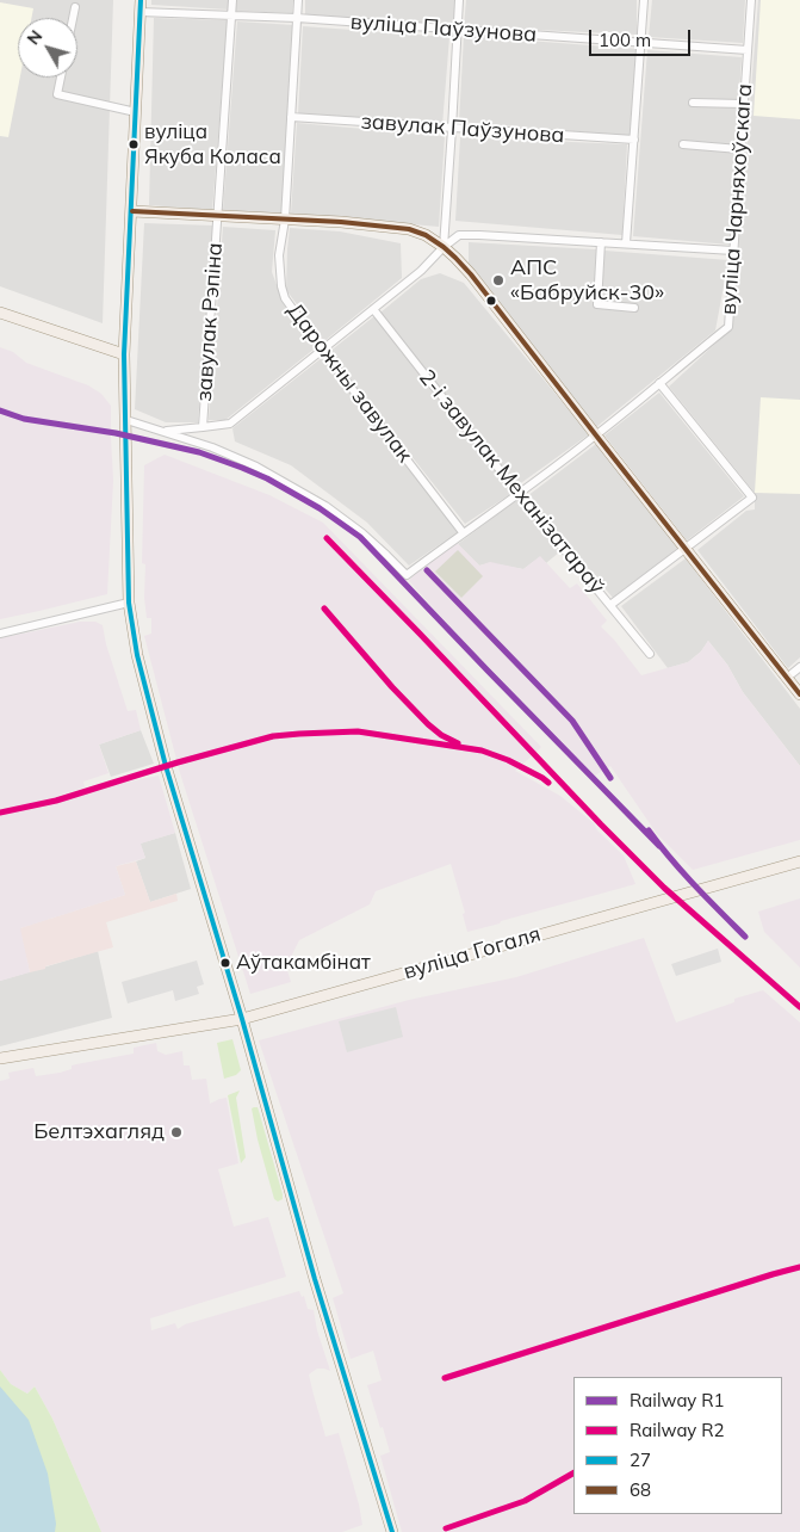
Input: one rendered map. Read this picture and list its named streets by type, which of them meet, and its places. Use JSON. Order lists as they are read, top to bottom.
{
  "streets": {
    "main road": ["вуліца Гогаля"],
    "street": [
      "вуліца Паўзунова",
      "завулак Паўзунова",
      "вуліца Чарняхоўскага",
      "завулак Рэпіна",
      "Дарожны завулак",
      "2-і завулак Механізатараў"
    ]
  },
  "crossings": [
    ["вуліца Паўзунова", "вуліца Чарняхоўскага"],
    ["вуліца Паўзунова", "завулак Рэпіна"],
    ["вуліца Паўзунова", "Дарожны завулак"],
    ["завулак Паўзунова", "Дарожны завулак"]
  ],
  "places": [
    "вуліца Якуба Коласа",
    "АПС «Бабруйск-30»",
    "Аўтакамбінат",
    "Белтэхагляд"
  ],
  "lines": [
    "transit line 27",
    "transit line 68",
    "rail line R1",
    "rail line R2"
  ],
  "legend": [
    "Railway R1",
    "Railway R2",
    "27",
    "68"
  ],
  "scale_bar": "100 m",
  "north": "top left"
}
